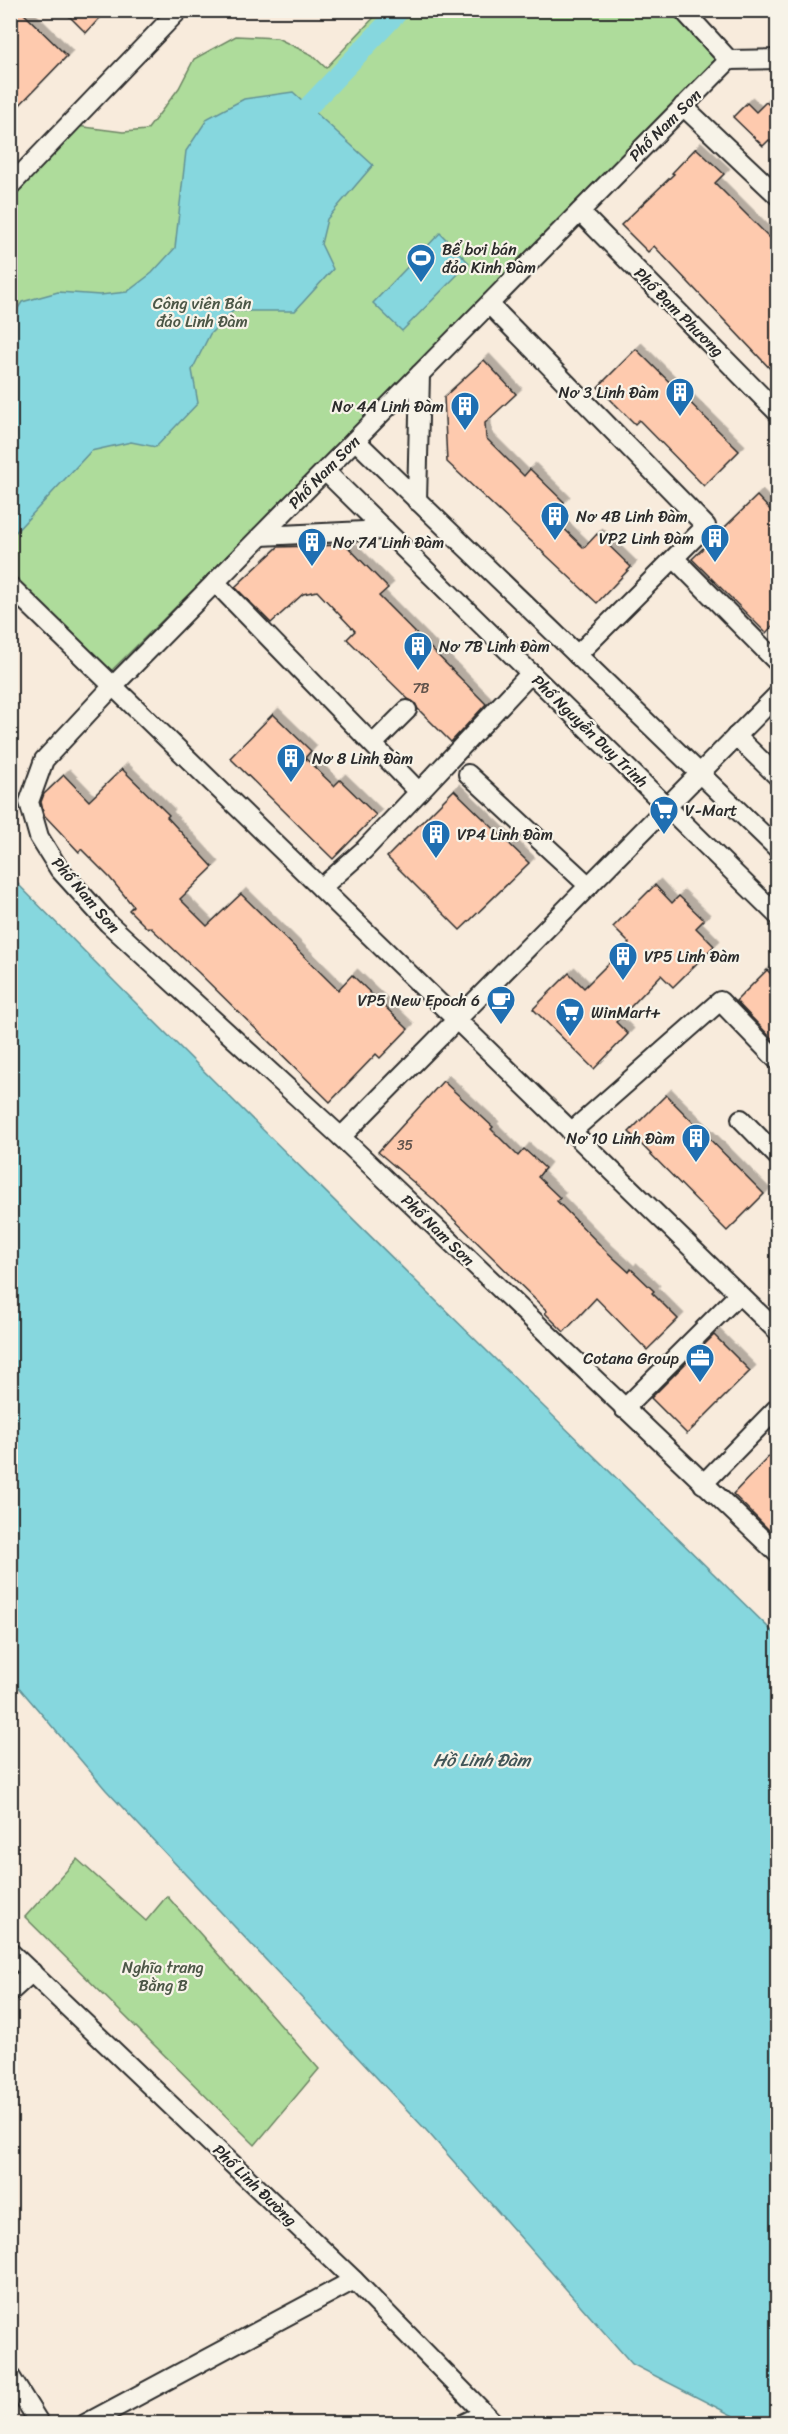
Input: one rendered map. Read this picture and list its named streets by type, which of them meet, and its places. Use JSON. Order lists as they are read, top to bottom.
{
  "streets": {
    "street": [
      "Phố Nam Sơn",
      "Phố Đạm Phương",
      "Phố Nguyễn Duy Trinh",
      "Phố Linh Đường"
    ]
  },
  "crossings": [
    ["Phố Nam Sơn", "Phố Đạm Phương"],
    ["Phố Nam Sơn", "Phố Nguyễn Duy Trinh"]
  ],
  "water": ["Hồ Linh Đàm"],
  "parks": ["Công viên Bán đảo Linh Đàm", "Nghĩa trang Bằng B"],
  "places": {
    "sports": ["Bể bơi bán đảo Kinh Đàm"],
    "building": [
      "Nơ 3 Linh Đàm",
      "Nơ 4A Linh Đàm",
      "Nơ 4B Linh Đàm",
      "VP2 Linh Đàm",
      "Nơ 7A Linh Đàm",
      "Nơ 7B Linh Đàm",
      "Nơ 8 Linh Đàm",
      "VP4 Linh Đàm",
      "VP5 Linh Đàm",
      "Nơ 10 Linh Đàm"
    ],
    "supermarket": ["V-Mart", "WinMart+"],
    "cafe": ["VP5 New Epoch 6"],
    "office": ["Cotana Group"]
  },
  "house_numbers": ["7B", "35"]
}
